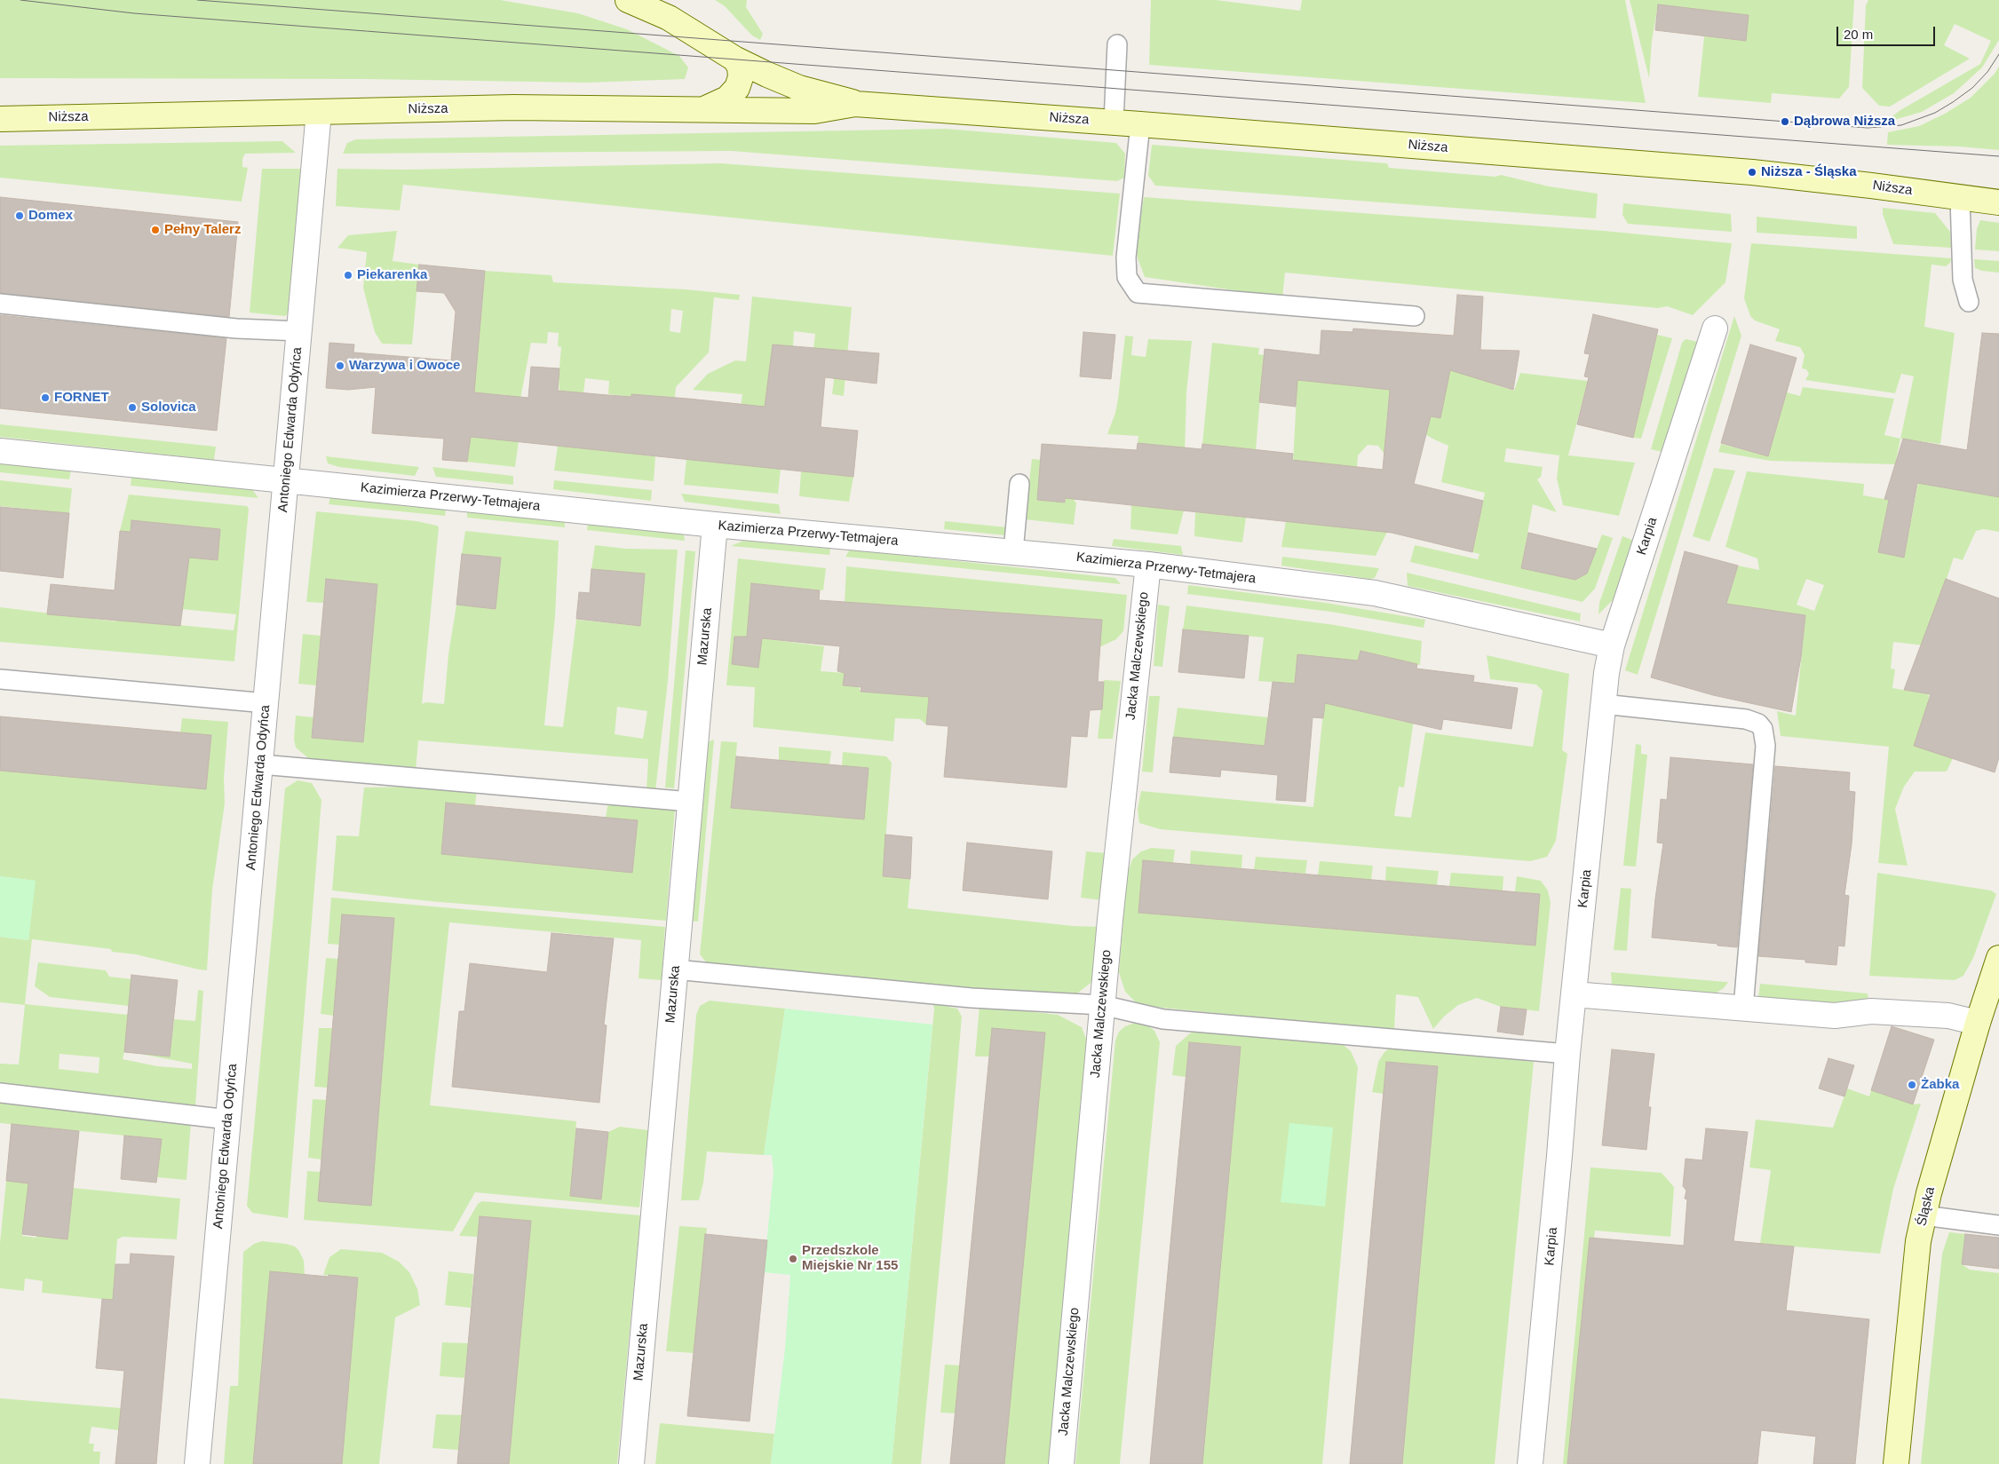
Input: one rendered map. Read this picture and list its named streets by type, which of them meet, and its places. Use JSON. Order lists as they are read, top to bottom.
{
  "streets": {
    "street": [
      "Niższa",
      "Antoniego Edwarda Odyńca",
      "Kazimierza Przerwy-Tetmajera",
      "Karpia",
      "Mazurska",
      "Jacka Malczewskiego",
      "Śląska"
    ]
  },
  "crossings": [
    ["Niższa", "Antoniego Edwarda Odyńca"],
    ["Antoniego Edwarda Odyńca", "Kazimierza Przerwy-Tetmajera"],
    ["Kazimierza Przerwy-Tetmajera", "Karpia"],
    ["Kazimierza Przerwy-Tetmajera", "Mazurska"],
    ["Kazimierza Przerwy-Tetmajera", "Jacka Malczewskiego"]
  ],
  "places": [
    "Dąbrowa Niższa",
    "Niższa - Śląska",
    "Domex",
    "Pełny Talerz",
    "Piekarenka",
    "Warzywa i Owoce",
    "FORNET",
    "Solovica",
    "Żabka",
    "Przedszkole Miejskie Nr 155"
  ],
  "scale_bar": "20 m"
}
